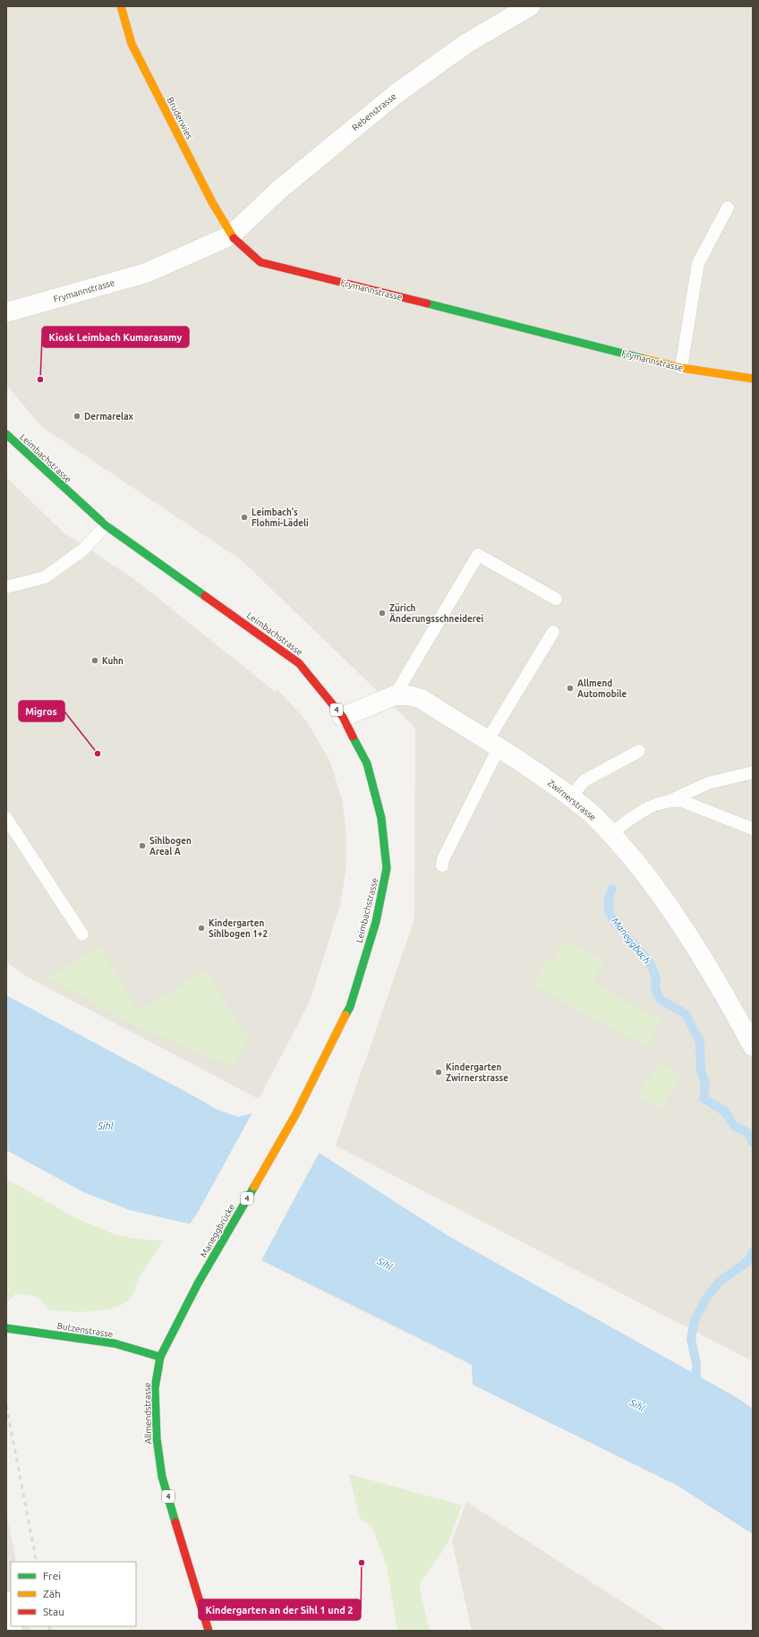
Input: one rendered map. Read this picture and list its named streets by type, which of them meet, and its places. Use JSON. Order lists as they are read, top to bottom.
{
  "streets": {
    "main road": [
      "Bruderwies",
      "Frymannstrasse",
      "Leimbachstrasse",
      "4",
      "Maneggbrücke",
      "Butzenstrasse",
      "Allmendstrasse"
    ],
    "street": ["Rebenstrasse", "Zwirnerstrasse"]
  },
  "crossings": [
    ["Rebenstrasse", "Bruderwies"],
    ["Rebenstrasse", "Frymannstrasse"],
    ["Bruderwies", "Frymannstrasse"],
    ["Leimbachstrasse", "Zwirnerstrasse"],
    ["Leimbachstrasse", "Maneggbrücke"],
    ["Maneggbrücke", "Allmendstrasse"],
    ["Butzenstrasse", "Allmendstrasse"]
  ],
  "water": ["Maneggbach", "Sihl"],
  "places": [
    "Kiosk Leimbach Kumarasamy",
    "Dermarelax",
    "Leimbach's Flohmi-Lädeli",
    "Zürich Änderungsschneiderei",
    "Kuhn",
    "Allmend Automobile",
    "Migros",
    "Sihlbogen Areal A",
    "Kindergarten Sihlbogen 1+2",
    "Kindergarten Zwirnerstrasse",
    "Kindergarten an der Sihl 1 und 2"
  ],
  "legend": ["Frei", "Zäh", "Stau"]
}
